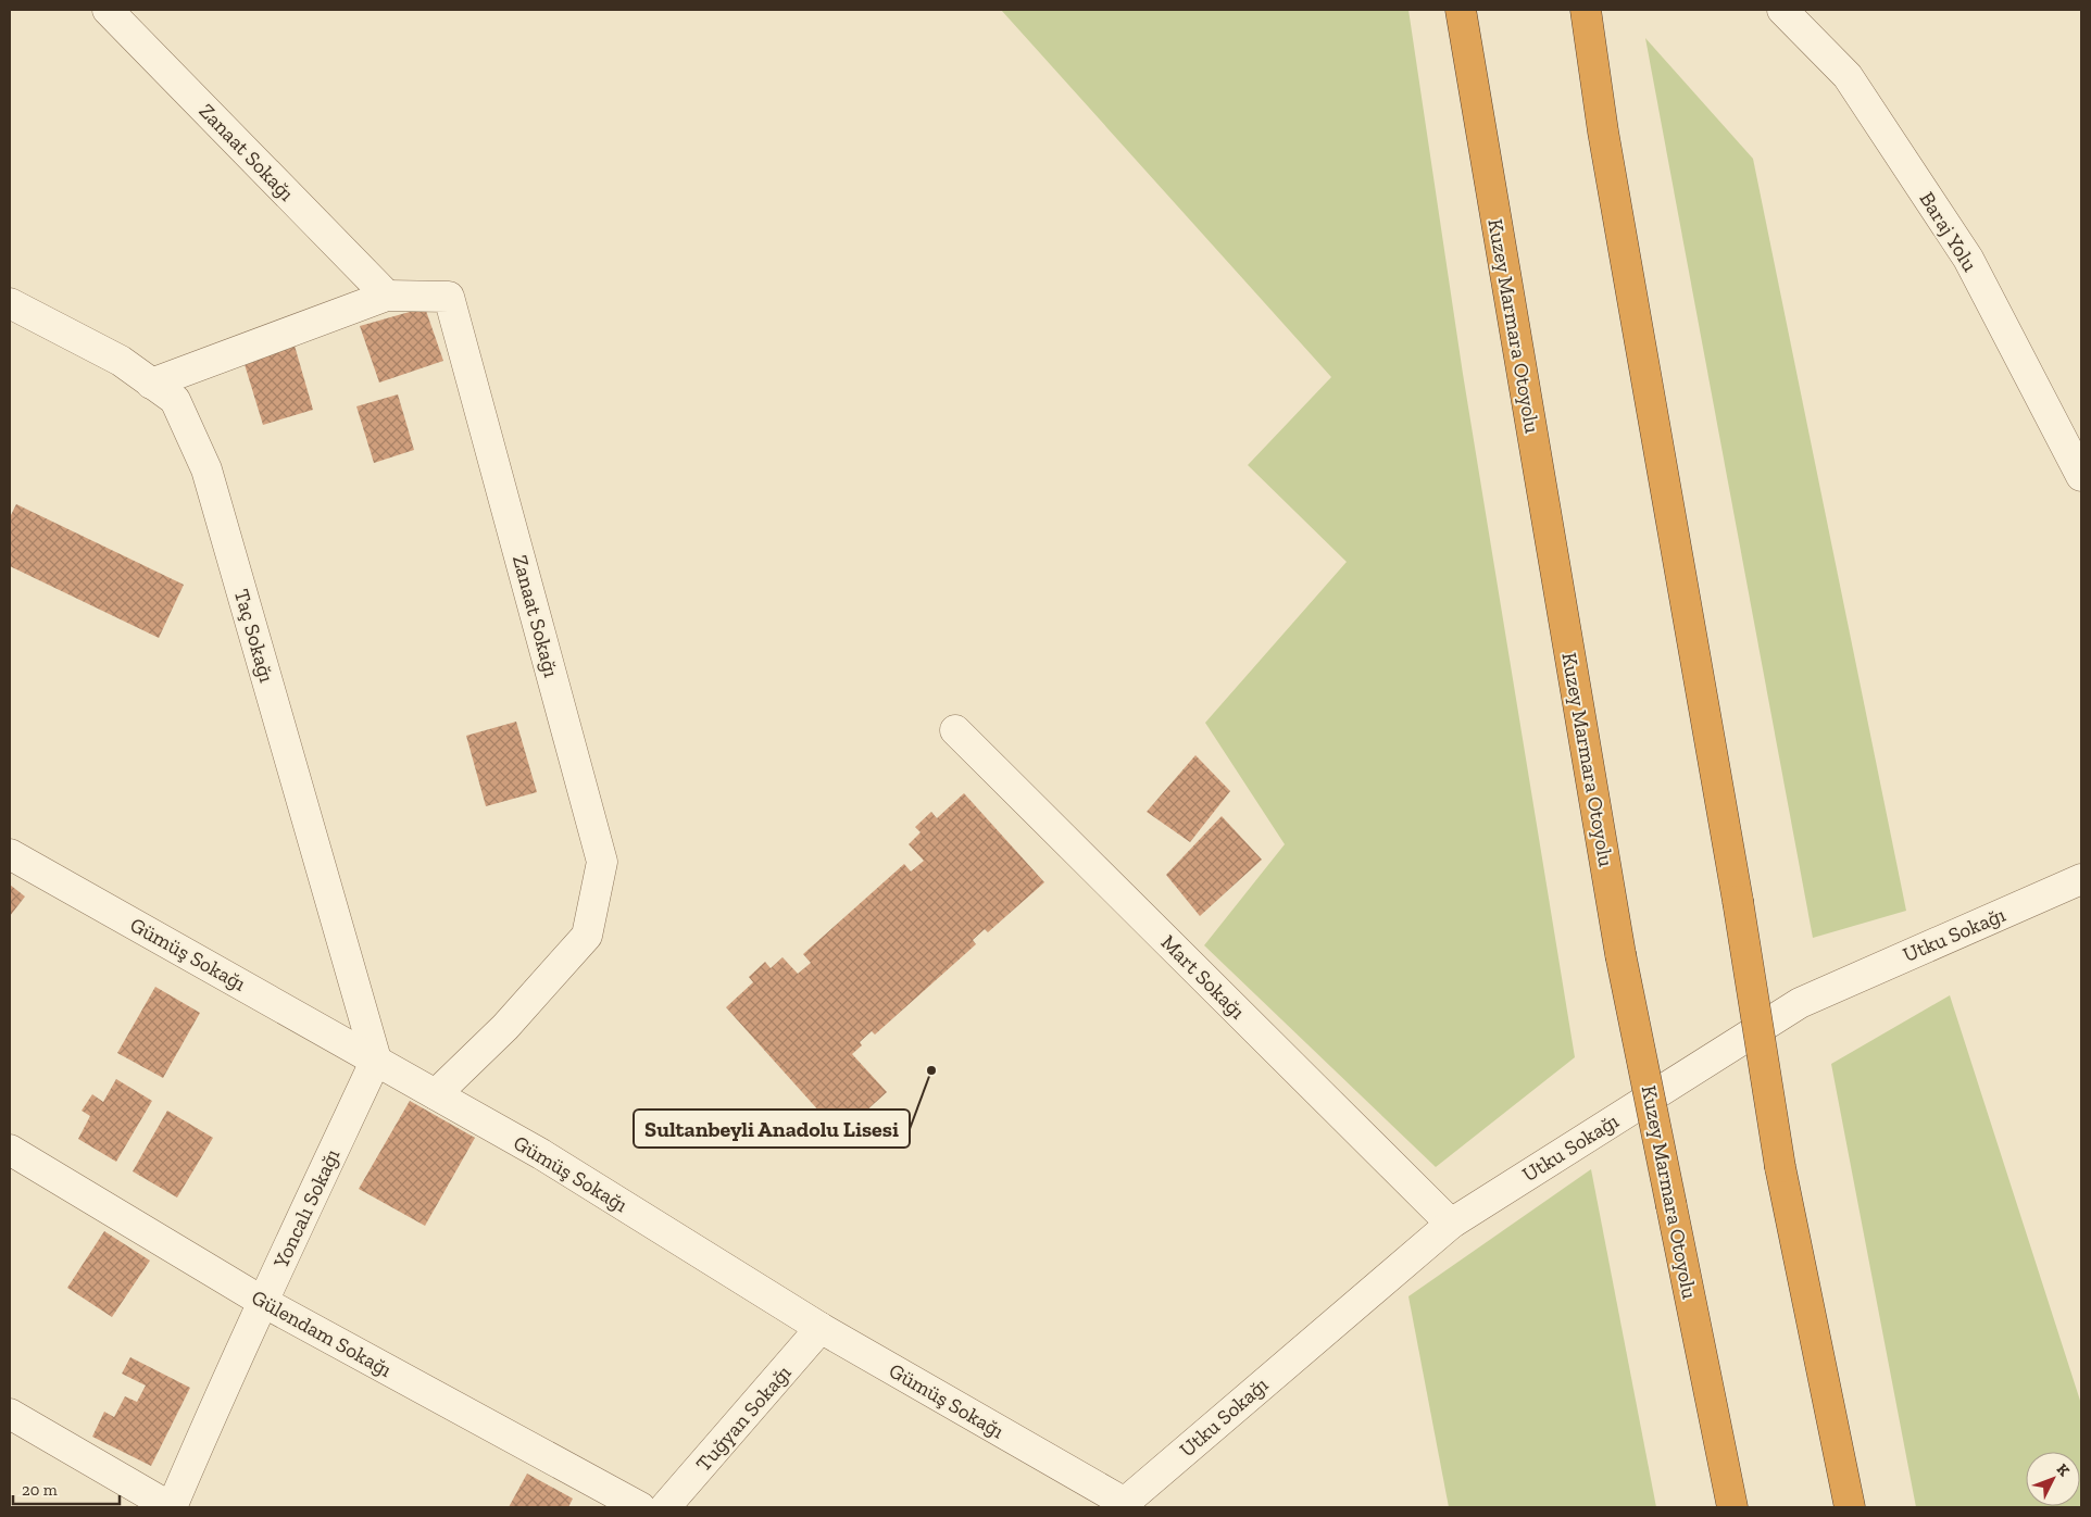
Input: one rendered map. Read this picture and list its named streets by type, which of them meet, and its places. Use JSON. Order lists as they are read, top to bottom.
{
  "streets": {
    "highway": ["Kuzey Marmara Otoyolu"],
    "street": [
      "Zanaat Sokağı",
      "Baraj Yolu",
      "Taç Sokağı",
      "Utku Sokağı",
      "Gümüş Sokağı",
      "Mart Sokağı",
      "Yoncalı Sokağı",
      "Gülendam Sokağı",
      "Tuğyan Sokağı"
    ]
  },
  "crossings": [
    ["Zanaat Sokağı", "Gümüş Sokağı"],
    ["Taç Sokağı", "Gümüş Sokağı"],
    ["Taç Sokağı", "Yoncalı Sokağı"],
    ["Utku Sokağı", "Gümüş Sokağı"],
    ["Utku Sokağı", "Mart Sokağı"],
    ["Gümüş Sokağı", "Yoncalı Sokağı"],
    ["Gümüş Sokağı", "Tuğyan Sokağı"],
    ["Yoncalı Sokağı", "Gülendam Sokağı"]
  ],
  "places": ["Sultanbeyli Anadolu Lisesi"],
  "scale_bar": "20 m",
  "north": "top right"
}
